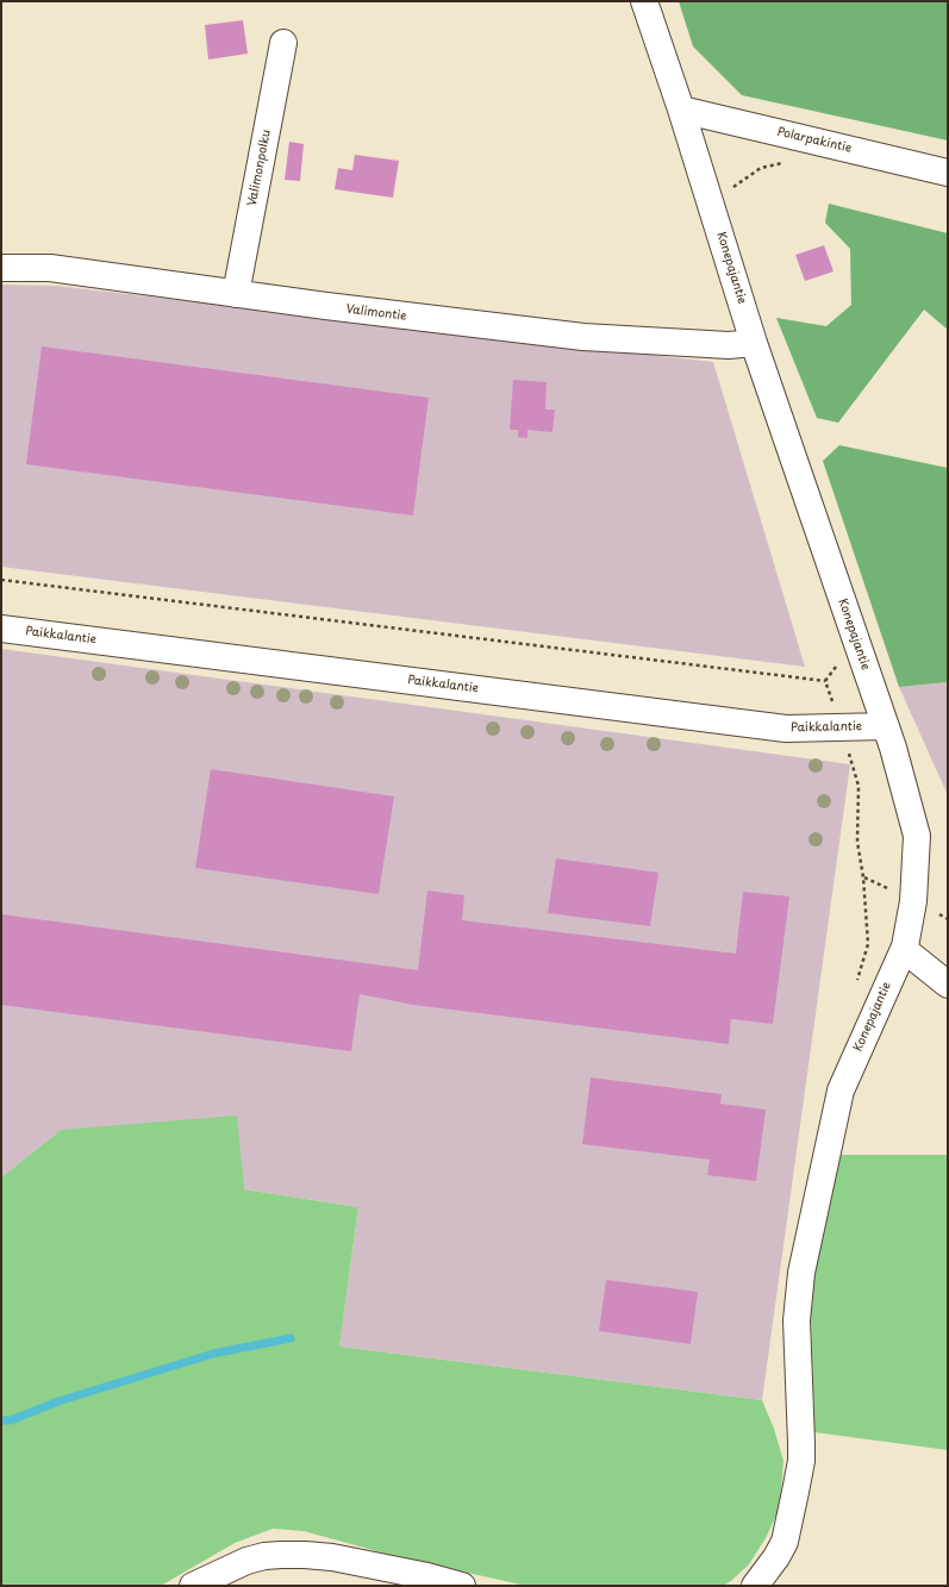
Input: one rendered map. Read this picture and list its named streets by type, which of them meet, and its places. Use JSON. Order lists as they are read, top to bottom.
{
  "streets": {
    "street": [
      "Polarpakintie",
      "Valimonpolku",
      "Konepajantie",
      "Valimontie",
      "Paikkalantie"
    ]
  },
  "crossings": [
    ["Polarpakintie", "Konepajantie"],
    ["Valimonpolku", "Valimontie"],
    ["Konepajantie", "Valimontie"],
    ["Konepajantie", "Paikkalantie"]
  ]
}
